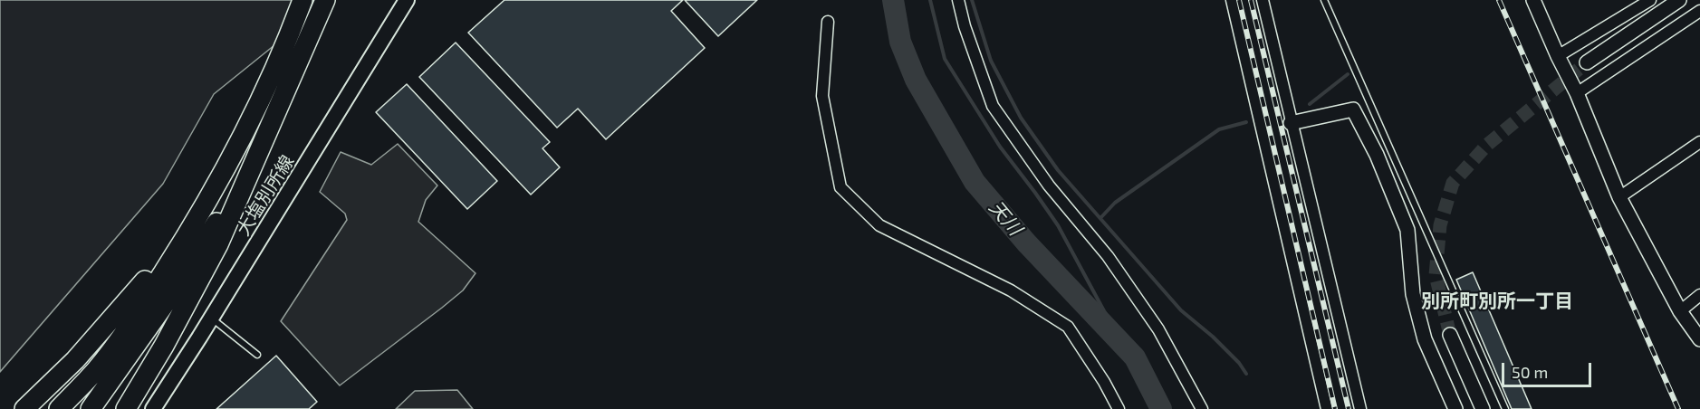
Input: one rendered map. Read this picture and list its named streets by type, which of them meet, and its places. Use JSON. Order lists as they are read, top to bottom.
{
  "streets": {
    "main road": ["大塩別所線"]
  },
  "districts": ["別所町別所一丁目"],
  "water": ["天川"],
  "scale_bar": "50 m"
}
